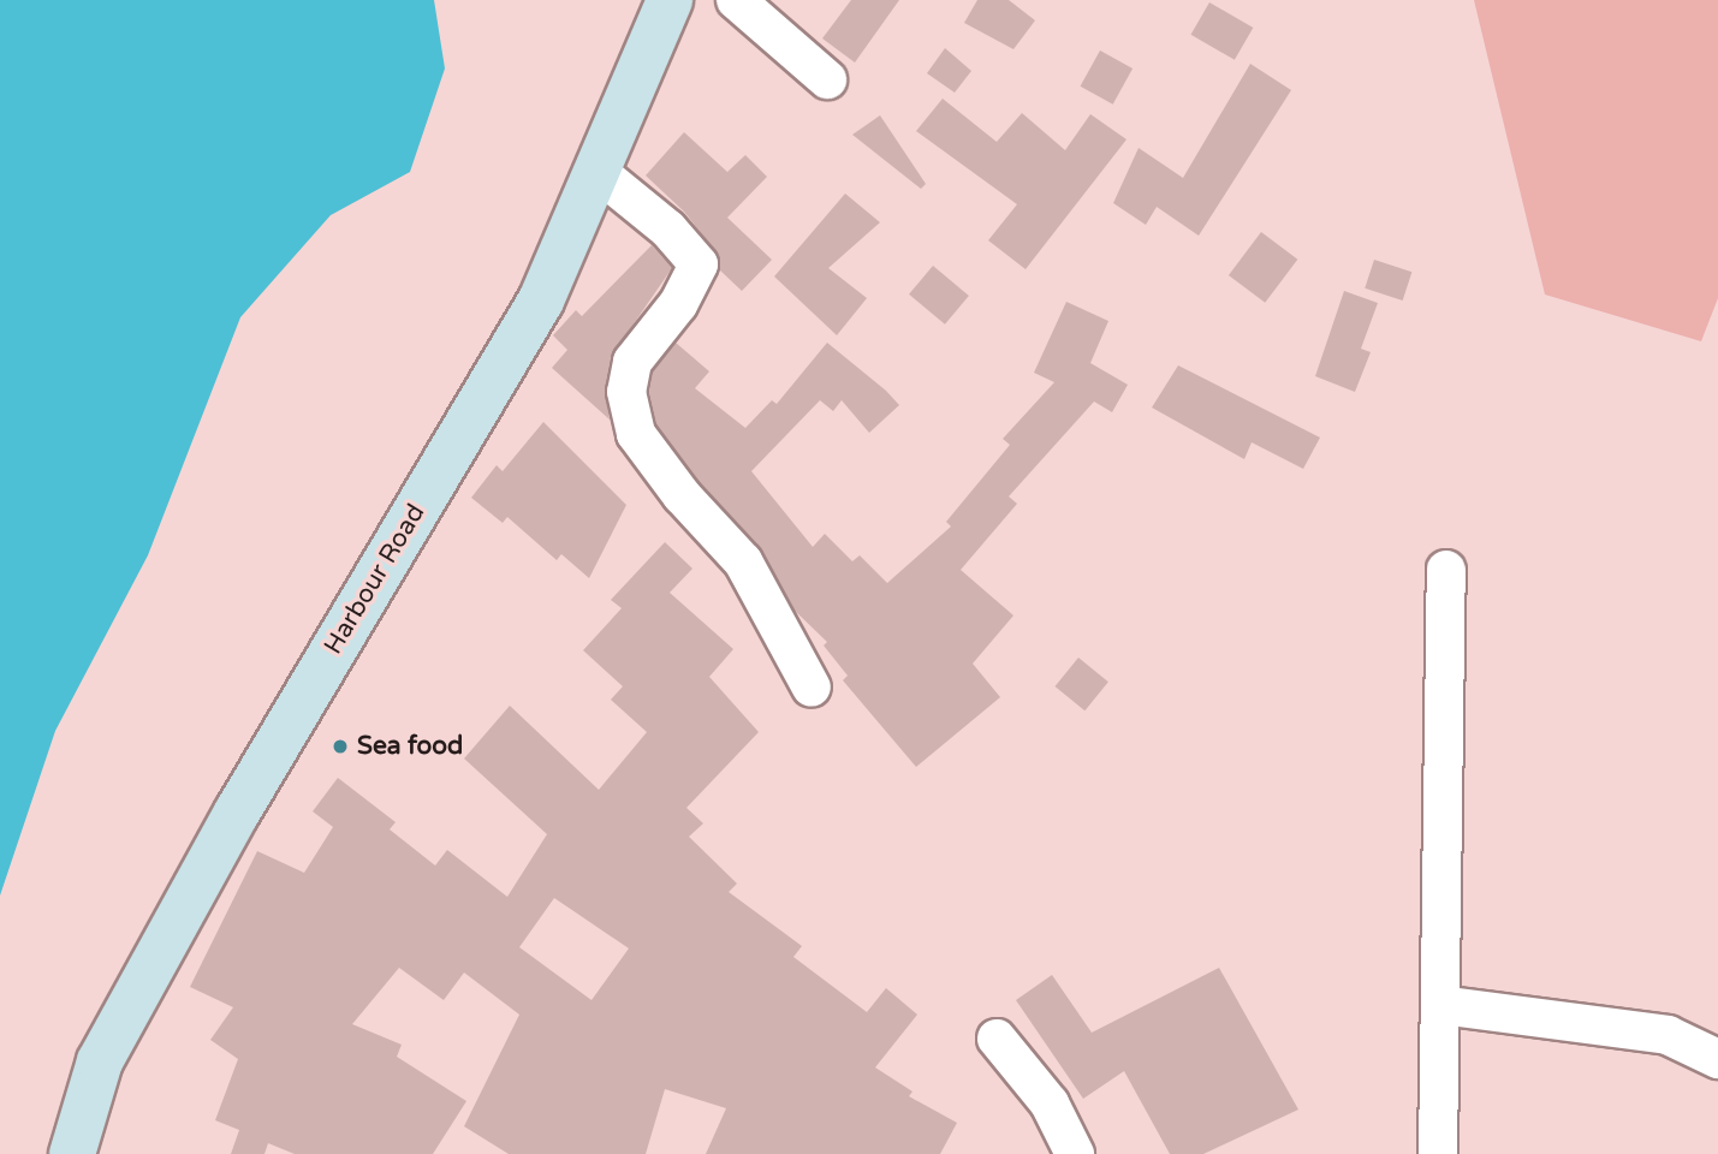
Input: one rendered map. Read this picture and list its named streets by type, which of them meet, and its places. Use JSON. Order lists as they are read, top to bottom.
{
  "streets": {
    "street": ["Harbour Road"]
  },
  "places": ["Sea food"]
}
